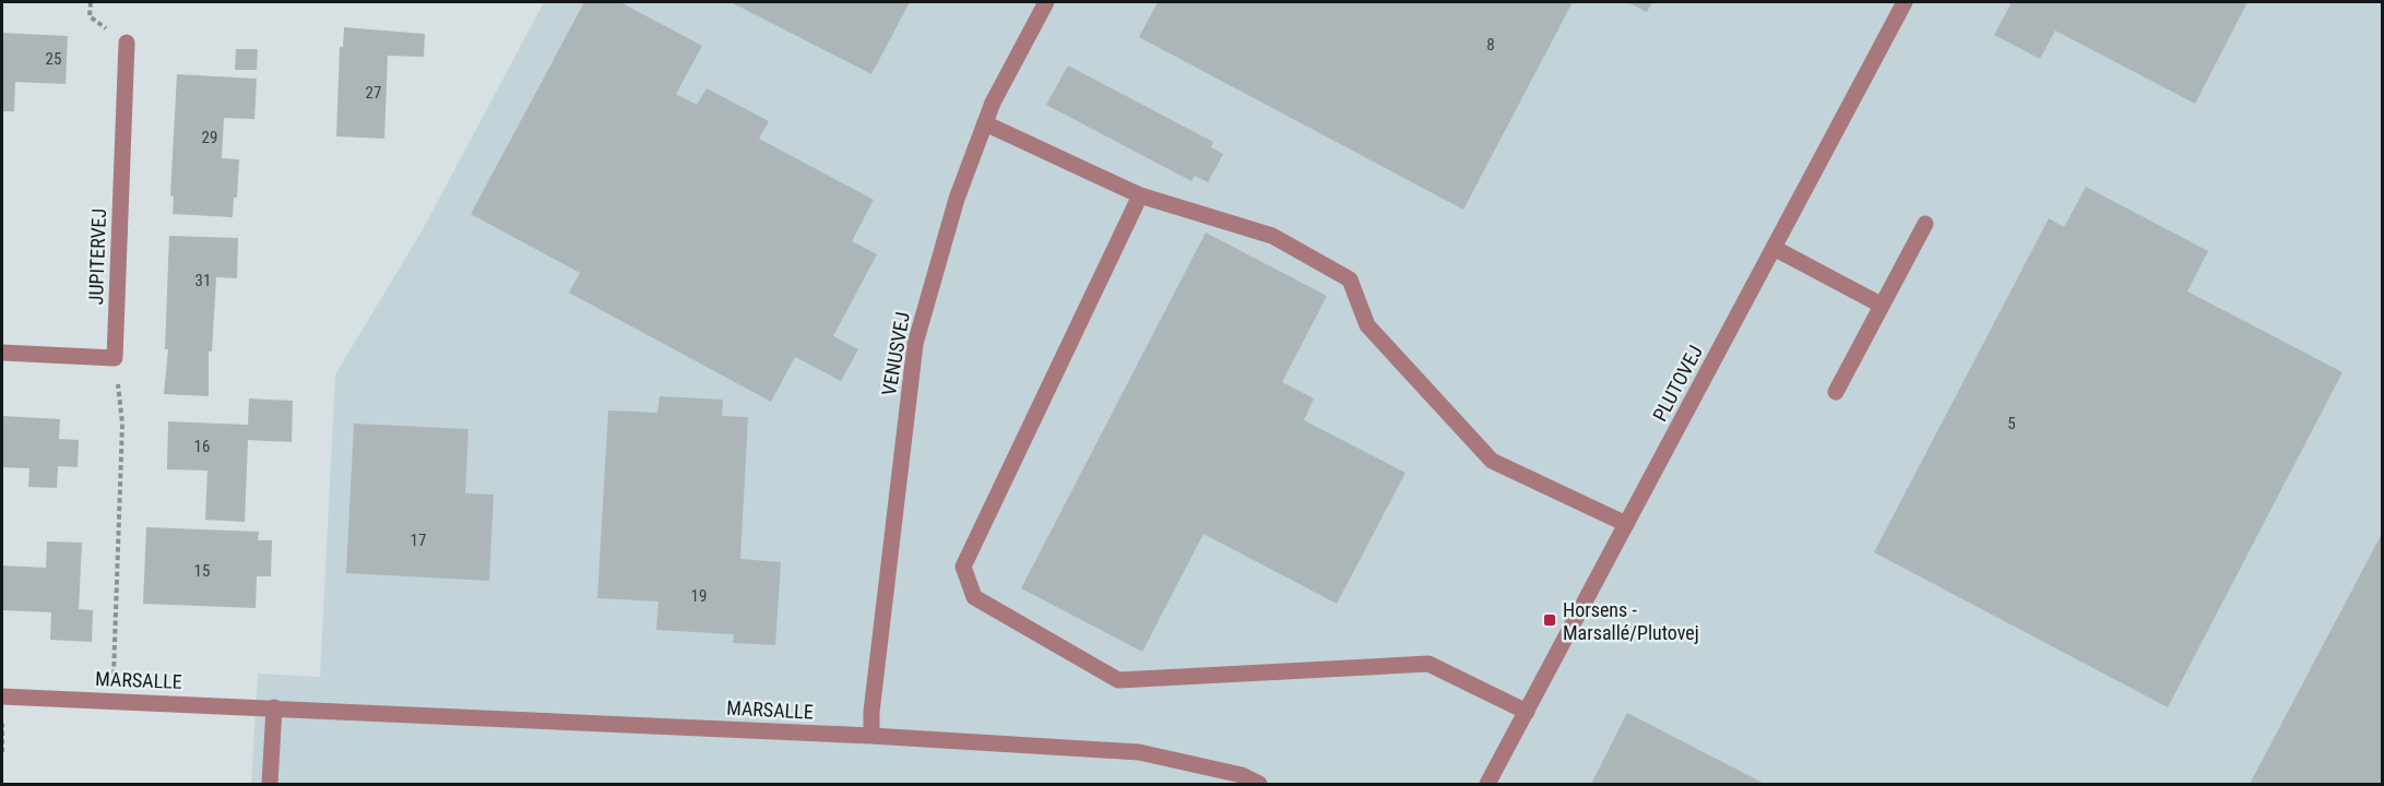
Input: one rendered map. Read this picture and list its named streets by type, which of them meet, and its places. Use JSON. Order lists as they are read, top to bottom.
{
  "streets": {
    "street": [
      "JUPITERVEJ",
      "VENUSVEJ",
      "PLUTOVEJ",
      "MARSALLE"
    ]
  },
  "crossings": [
    ["VENUSVEJ", "MARSALLE"]
  ],
  "places": {
    "transit": ["Horsens - Marsallé/Plutovej"]
  },
  "house_numbers": [
    "8",
    "25",
    "27",
    "29",
    "31",
    "5",
    "16",
    "17",
    "15",
    "19"
  ]
}
